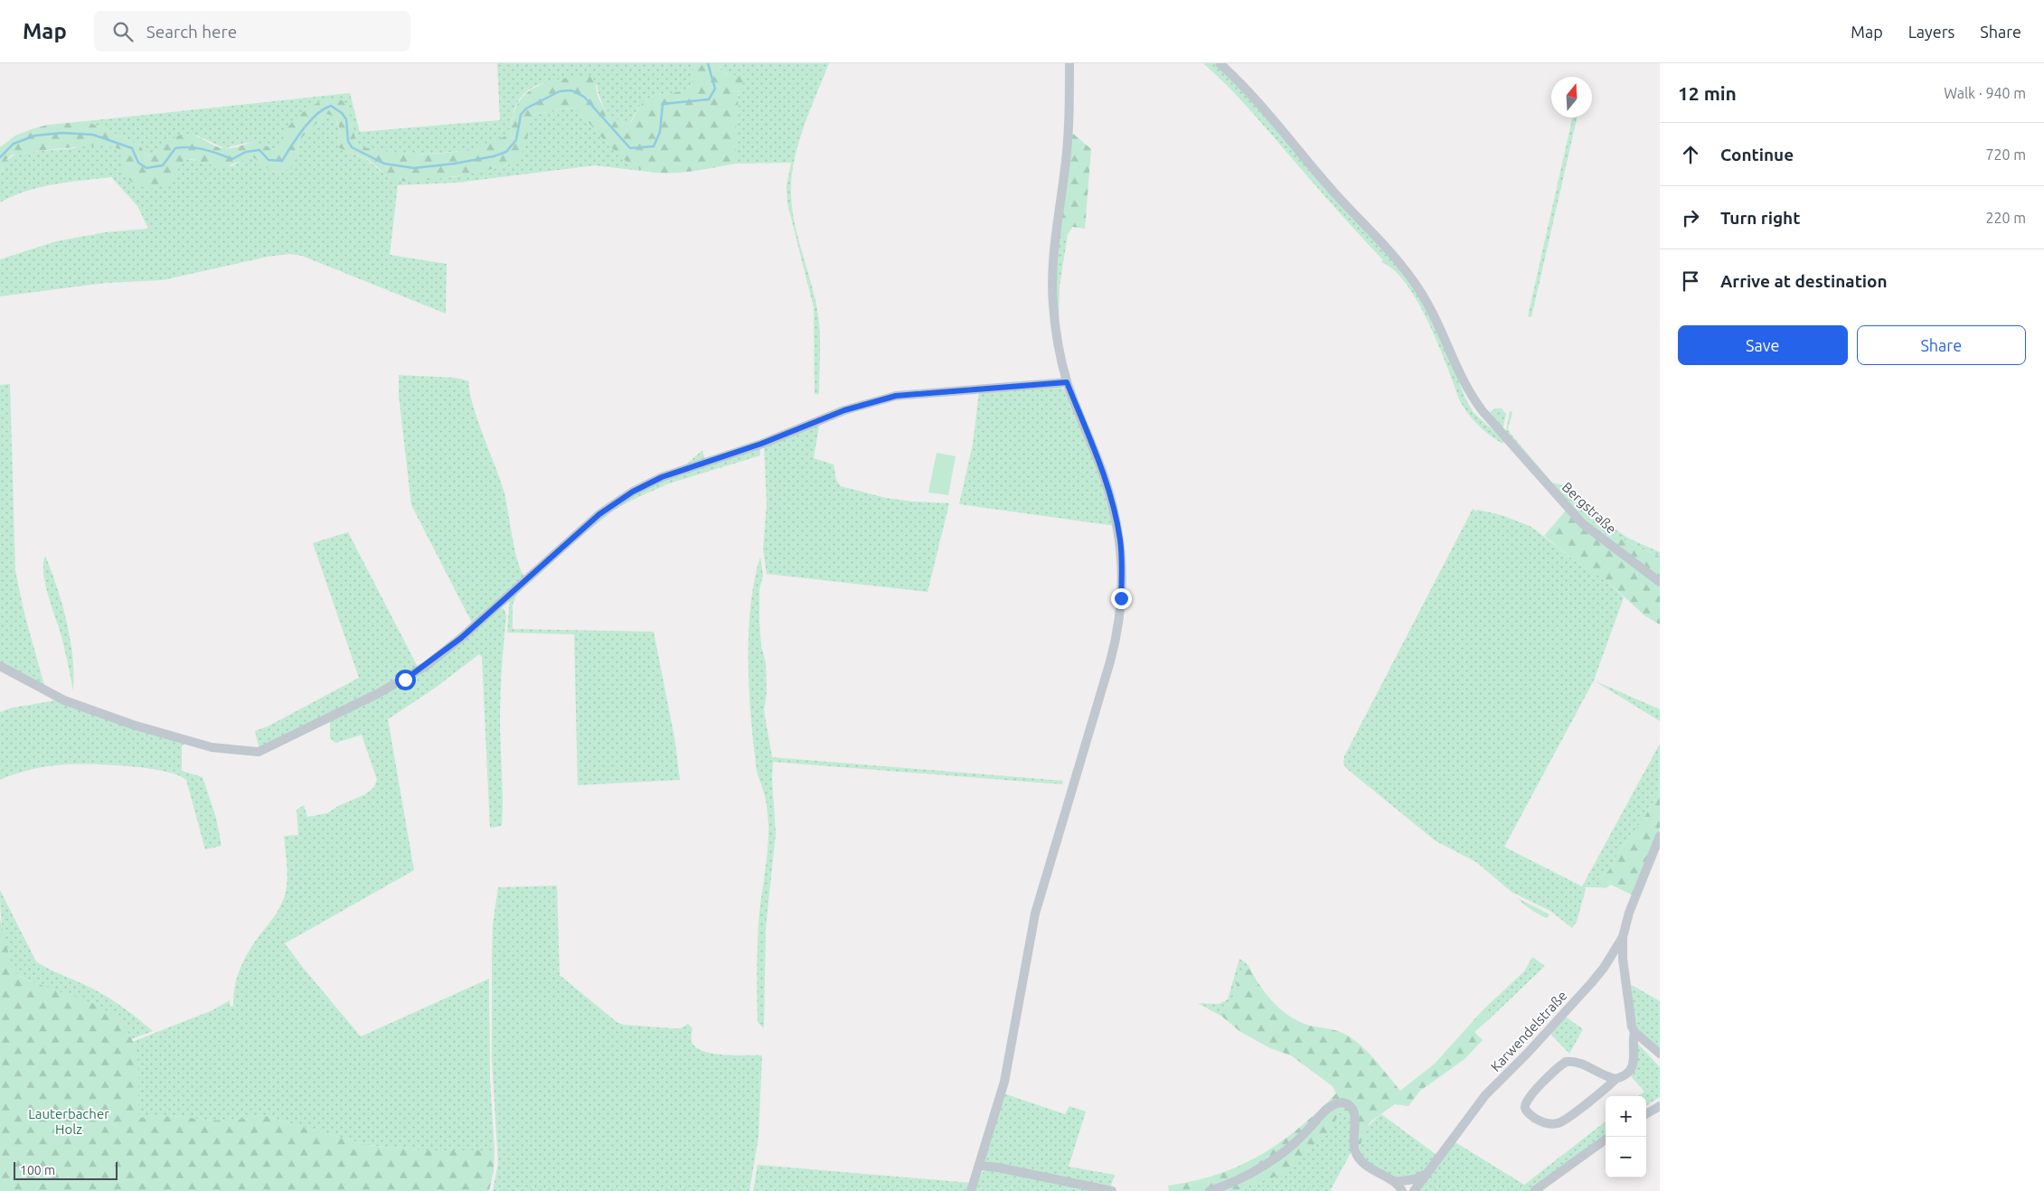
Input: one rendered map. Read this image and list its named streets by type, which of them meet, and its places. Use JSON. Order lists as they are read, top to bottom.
{
  "streets": {
    "street": ["Bergstraße", "Karwendelstraße"]
  },
  "parks": ["Lauterbacher Holz"],
  "scale_bar": "100 m",
  "north": "top",
  "page": {
    "header": "Map",
    "search": "Search here",
    "nav": ["Map", "Layers", "Share"],
    "heading": ["12 min", "Walk · 940 m"],
    "list": [
      ["Continue", "720 m"],
      ["Turn right", "220 m"],
      "Arrive at destination"
    ],
    "buttons": ["Save", "Share"],
    "map_buttons": ["+", "−"],
    "scale": "100 m"
  }
}
